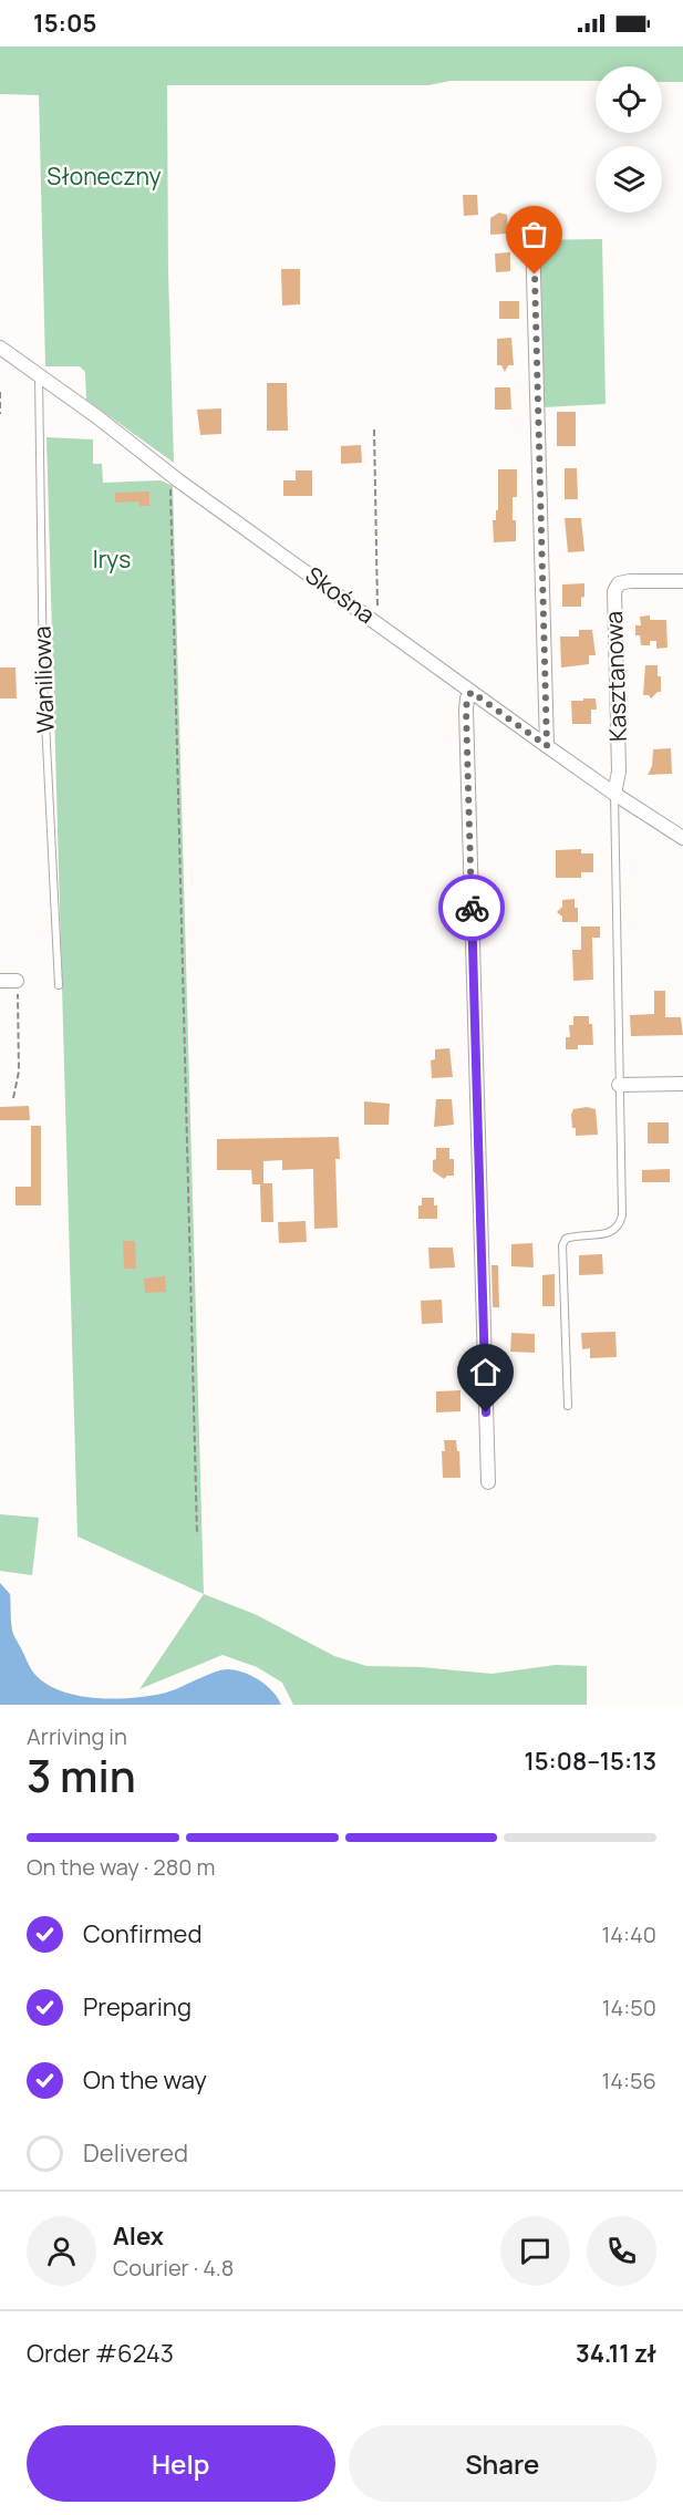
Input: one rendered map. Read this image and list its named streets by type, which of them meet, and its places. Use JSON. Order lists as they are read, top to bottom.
{
  "streets": {
    "street": ["Skośna", "Kasztanowa"],
    "lane": ["Waniliowa"]
  },
  "crossings": [
    ["Skośna", "Kasztanowa"],
    ["Skośna", "Waniliowa"]
  ],
  "parks": ["Słoneczny", "Irys"],
  "page": {
    "status": "15:05",
    "heading": ["3 min", "Arriving in", "15:08–15:13"],
    "panel": [
      "Alex",
      "Courier · 4.8",
      "Order #6243",
      "34.11 zł"
    ],
    "bar": "On the way · 280 m",
    "list": [
      ["Confirmed", "14:40"],
      ["Preparing", "14:50"],
      ["On the way", "14:56"],
      "Delivered"
    ],
    "buttons": ["Help", "Share"]
  }
}
